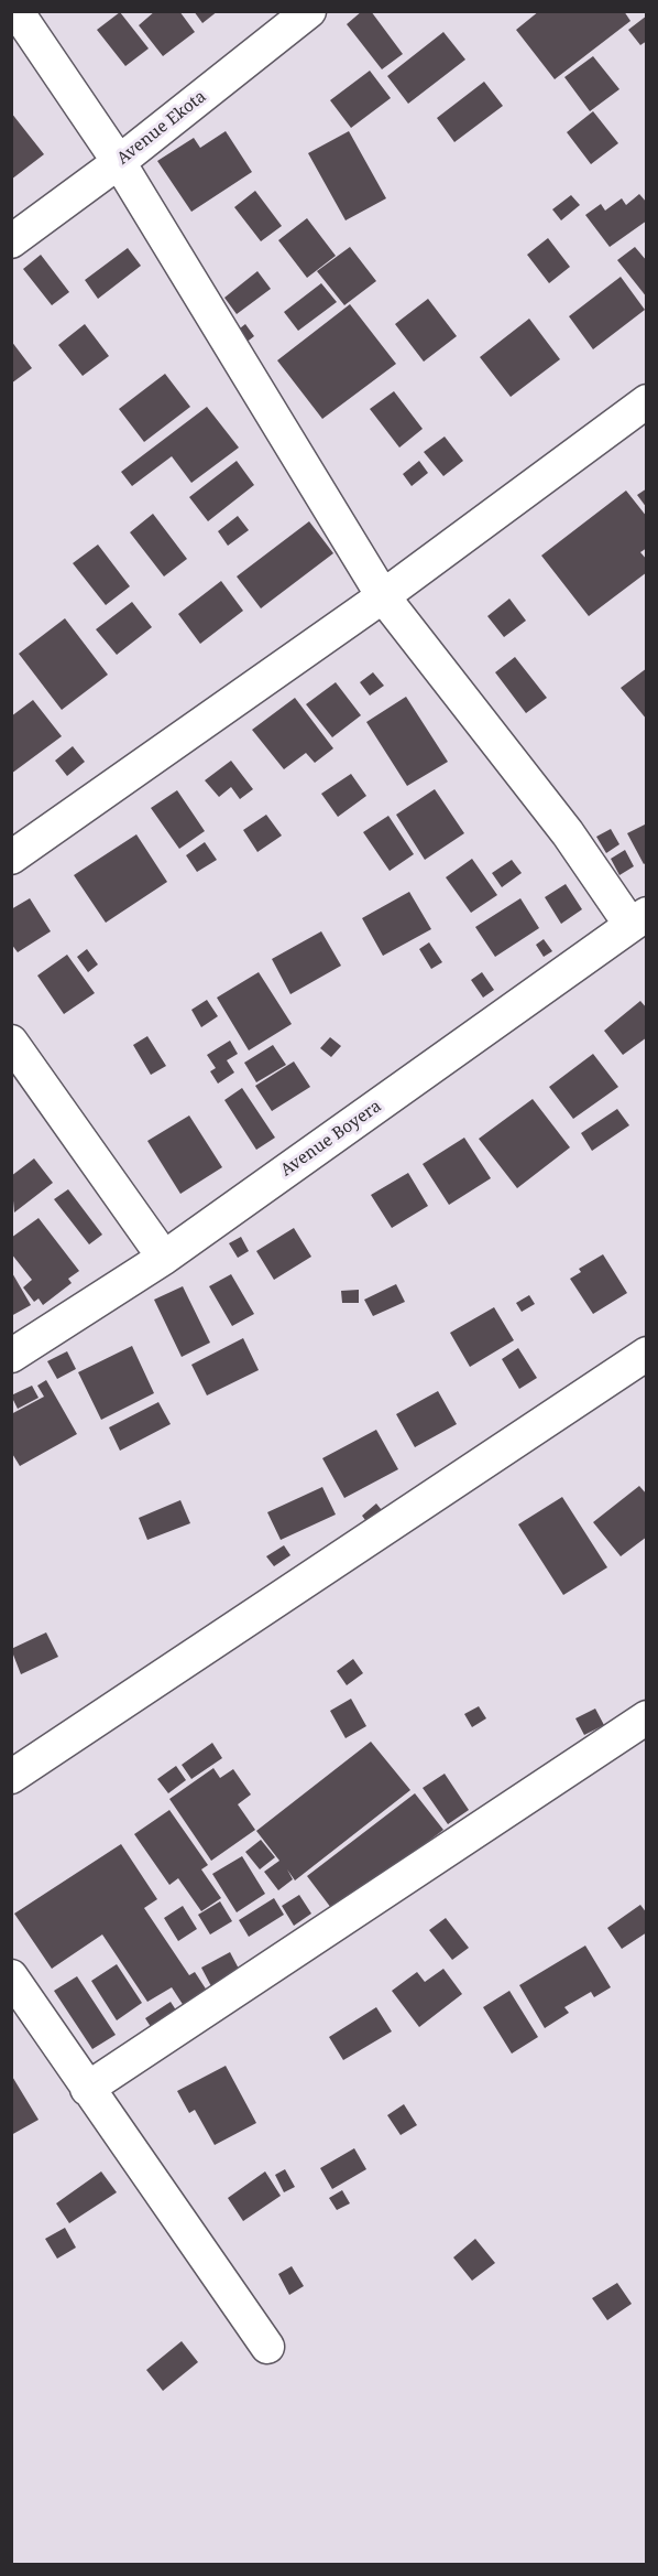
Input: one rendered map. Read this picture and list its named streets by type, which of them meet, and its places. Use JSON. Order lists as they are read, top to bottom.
{
  "streets": {
    "street": ["Avenue Ekota", "Avenue Boyera"]
  }
}
